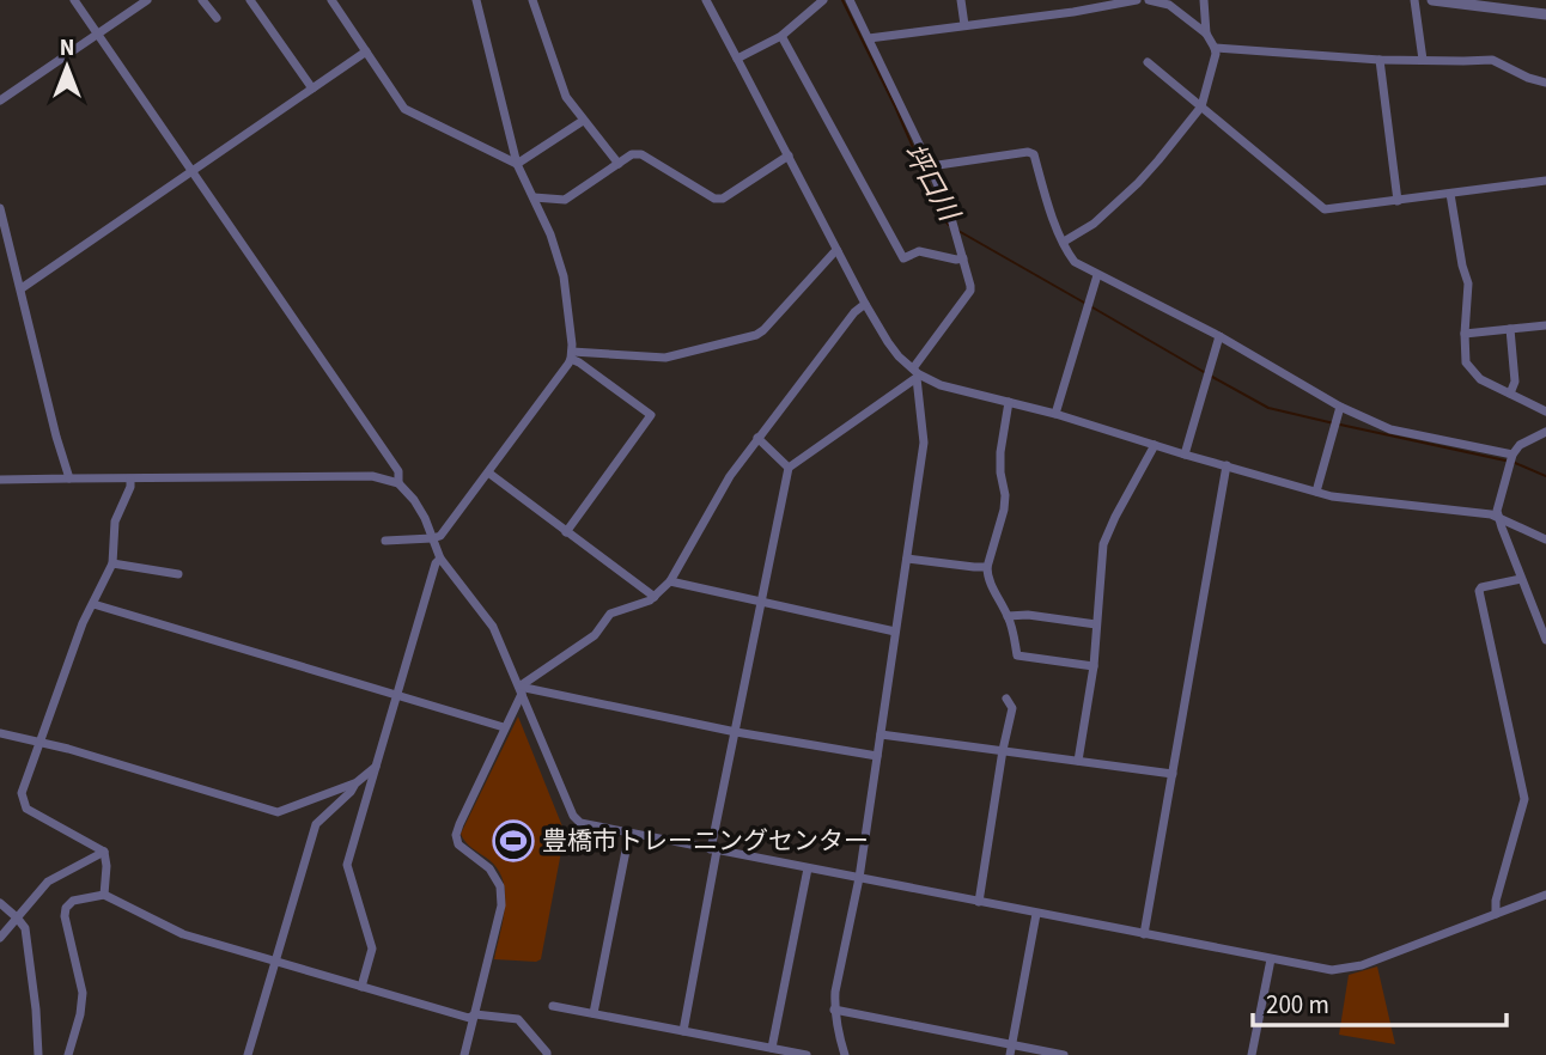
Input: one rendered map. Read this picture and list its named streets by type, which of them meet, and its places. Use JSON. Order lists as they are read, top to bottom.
{
  "water": ["坪口川"],
  "places": {
    "sports": ["豊橋市トレーニングセンター"]
  },
  "scale_bar": "200 m",
  "north": "top"
}
